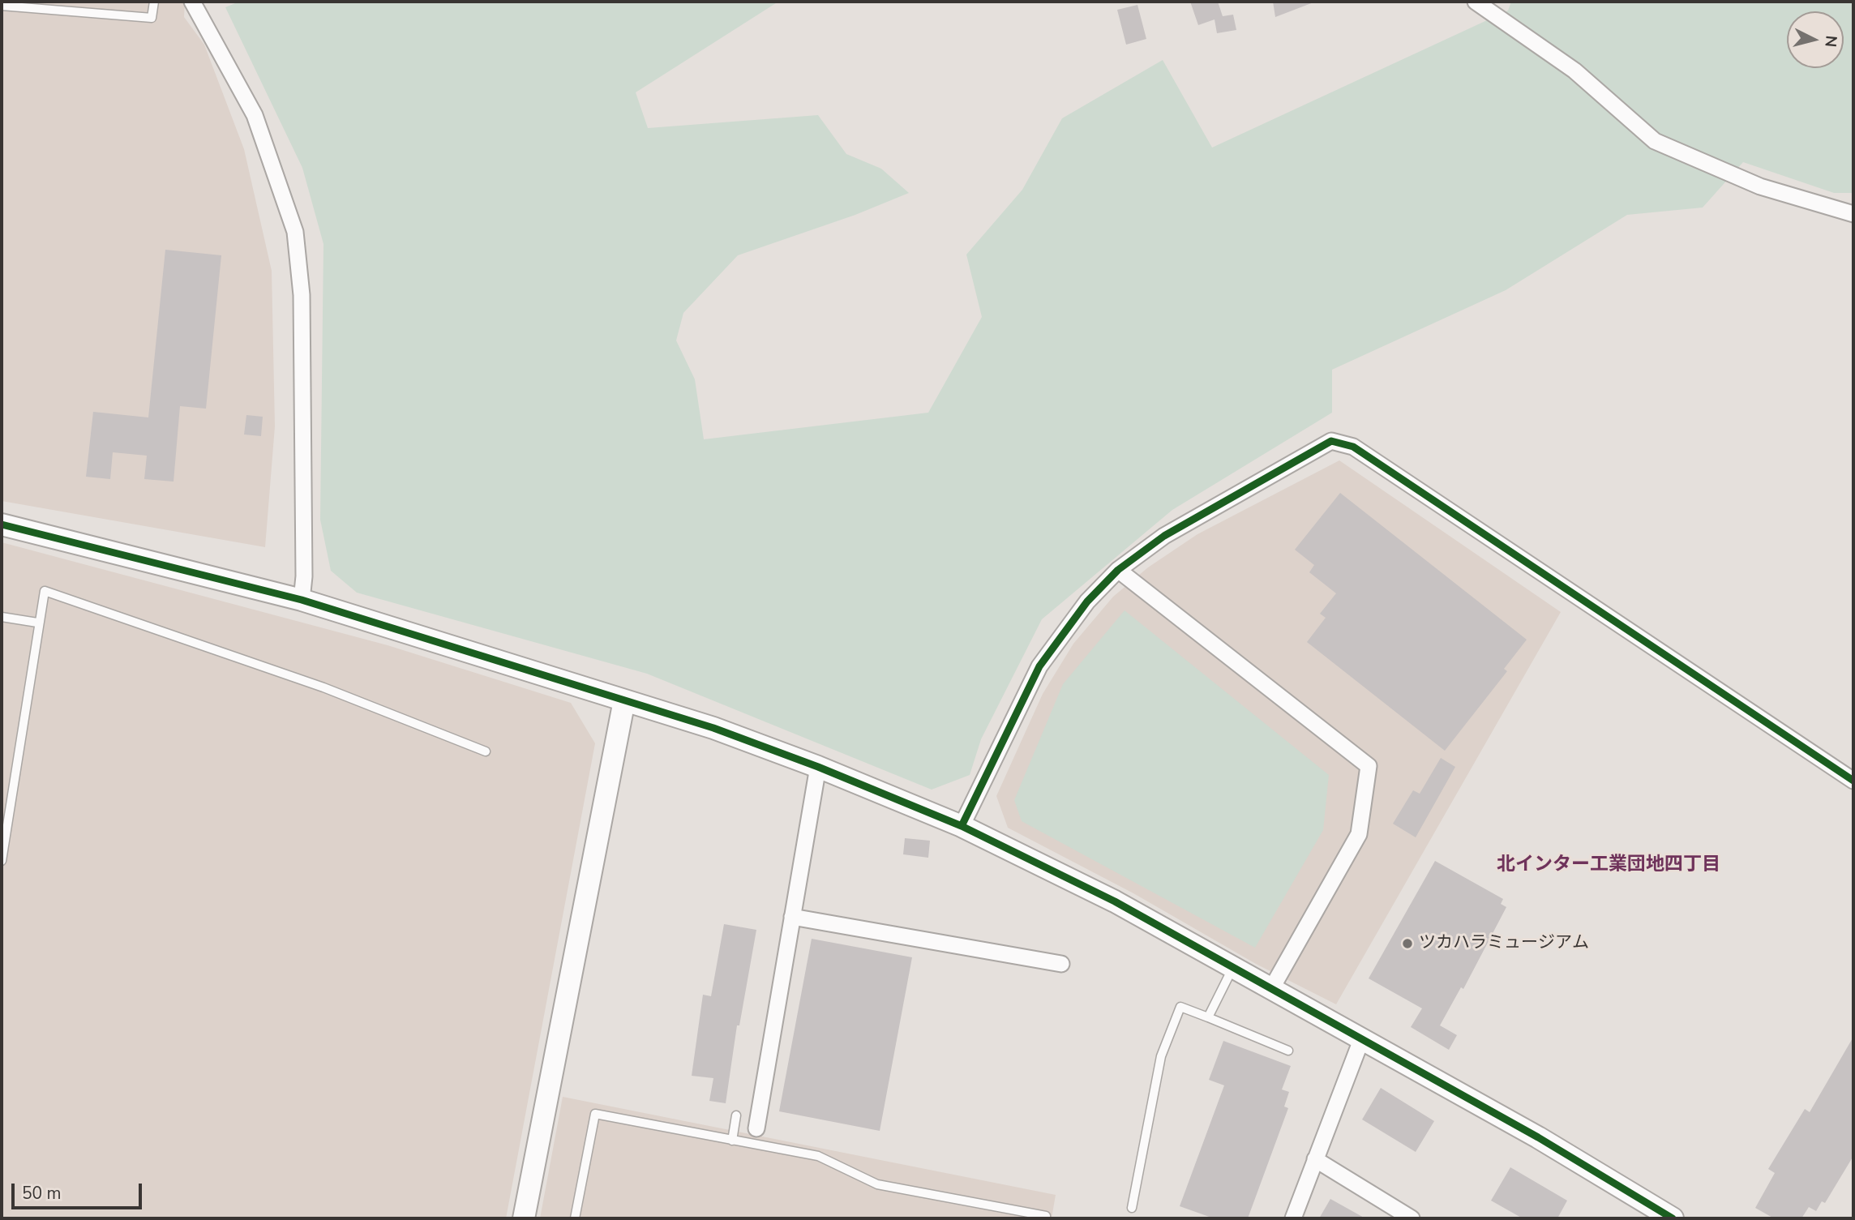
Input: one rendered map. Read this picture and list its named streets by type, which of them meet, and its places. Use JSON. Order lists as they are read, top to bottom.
{
  "districts": ["北インター工業団地四丁目"],
  "places": ["ツカハラミュージアム"],
  "scale_bar": "50 m",
  "north": "right"
}
